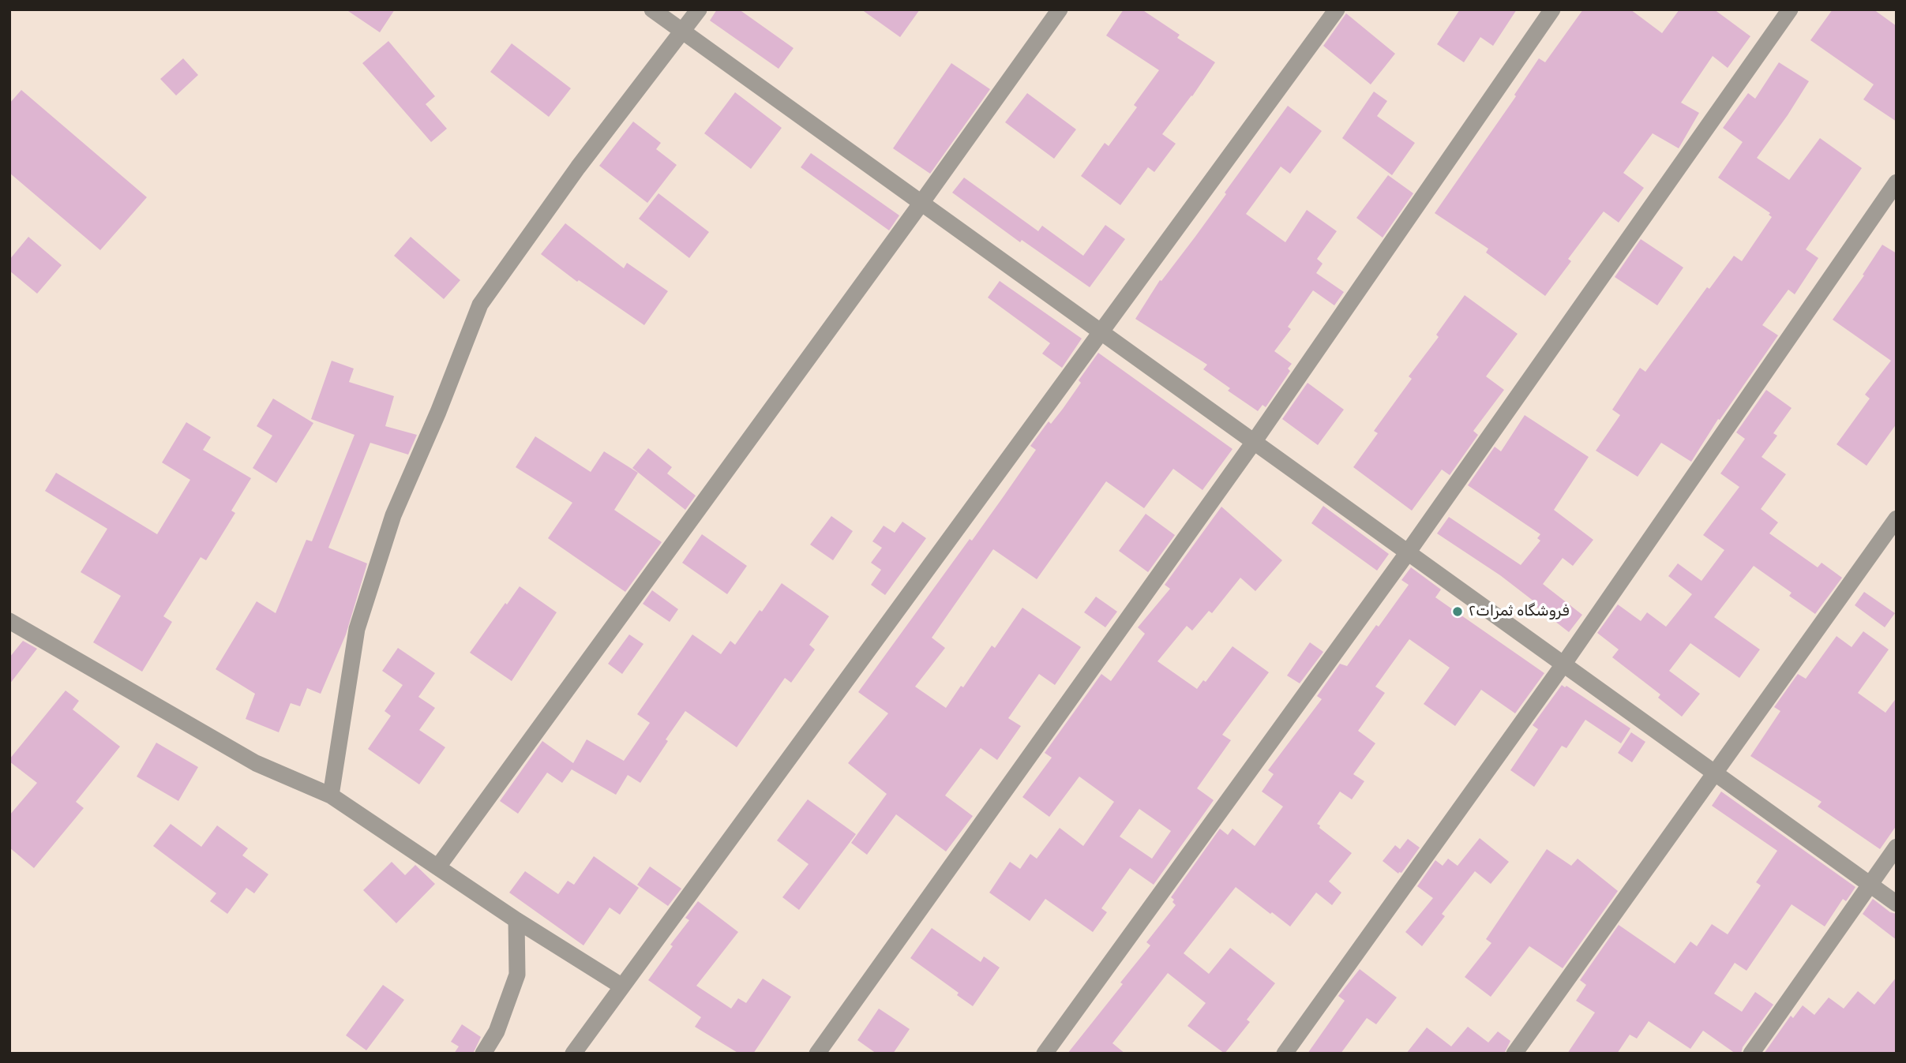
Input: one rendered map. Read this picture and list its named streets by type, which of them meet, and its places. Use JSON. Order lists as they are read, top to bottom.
{
  "places": ["فروشگاه ثمرات٢"]
}
